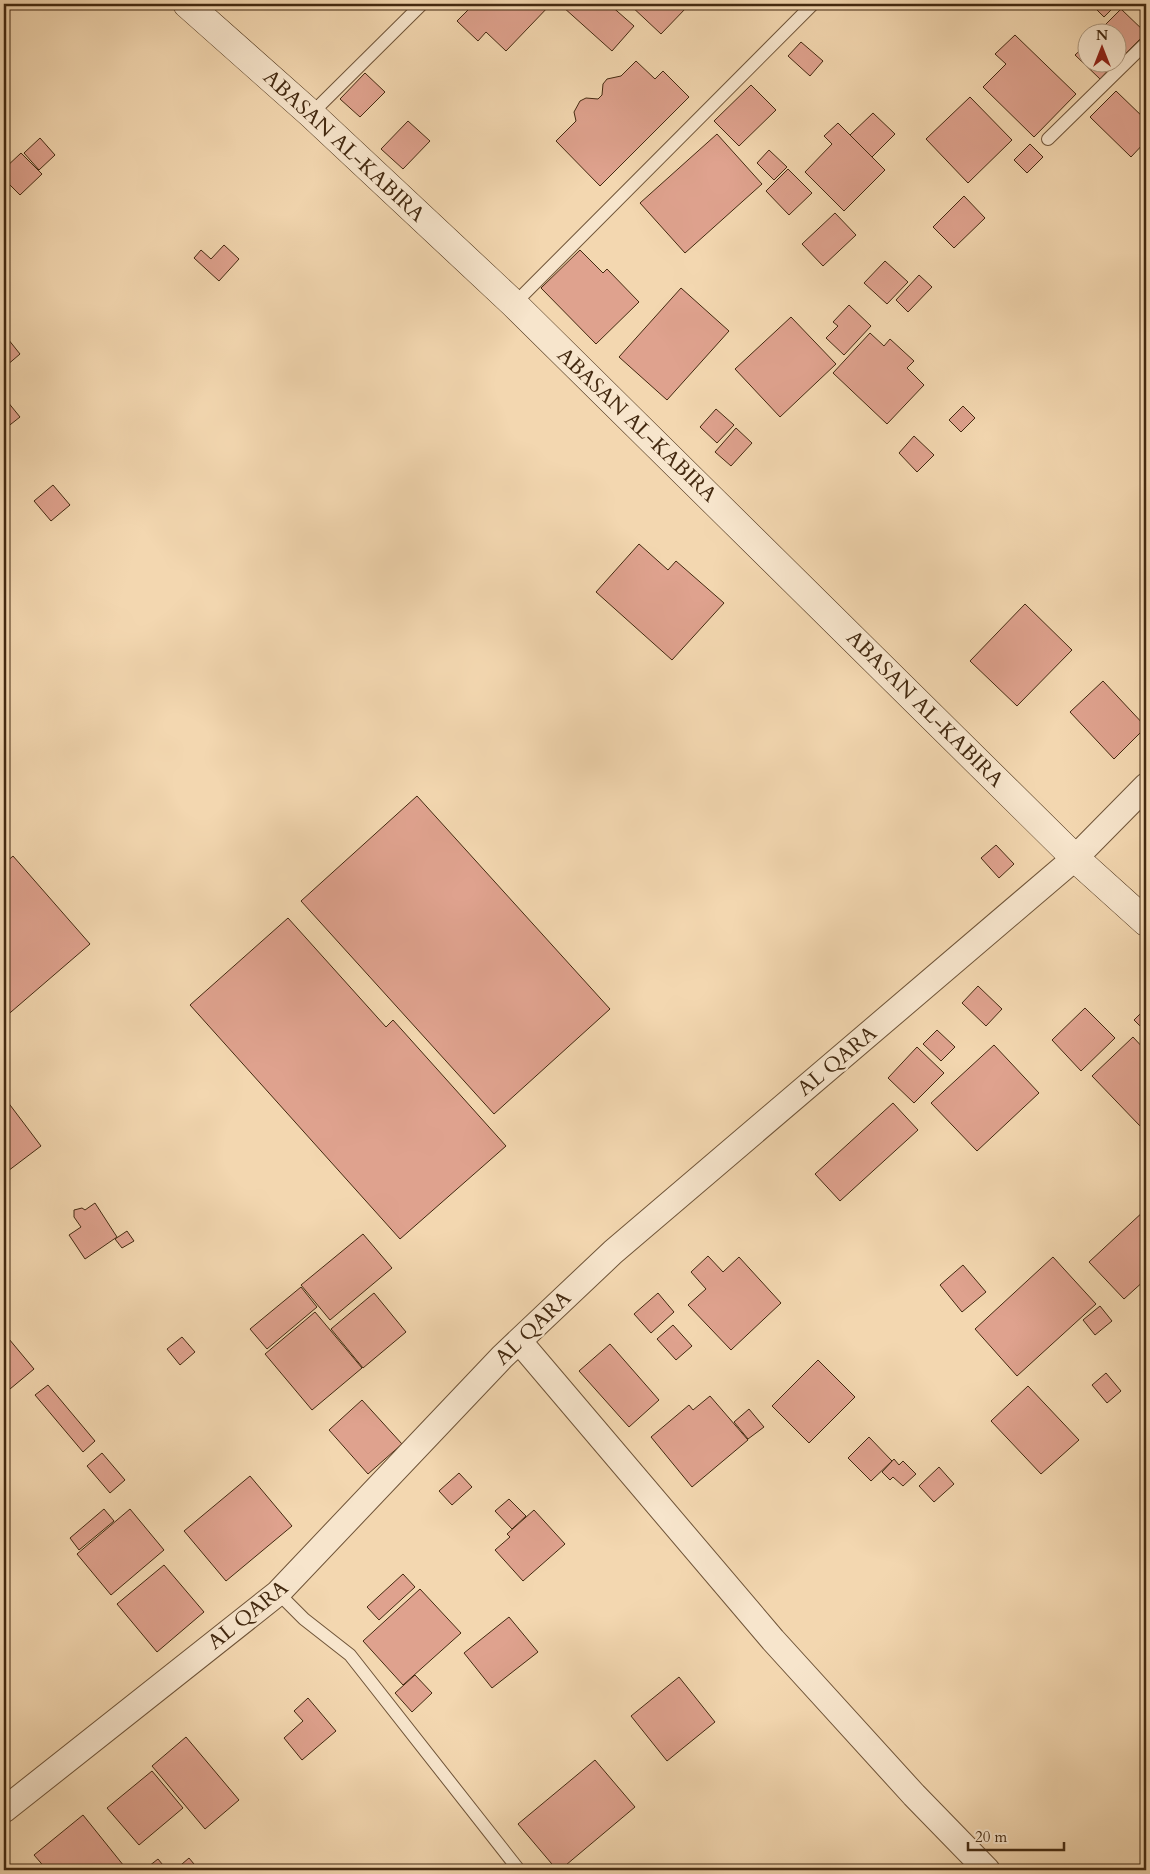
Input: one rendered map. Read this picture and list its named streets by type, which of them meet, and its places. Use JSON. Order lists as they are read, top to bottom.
{
  "streets": {
    "main road": ["ABASAN AL-KABIRA"],
    "street": ["AL QARA"]
  },
  "crossings": [
    ["ABASAN AL-KABIRA", "AL QARA"]
  ],
  "scale_bar": "20 m",
  "north": "top"
}
